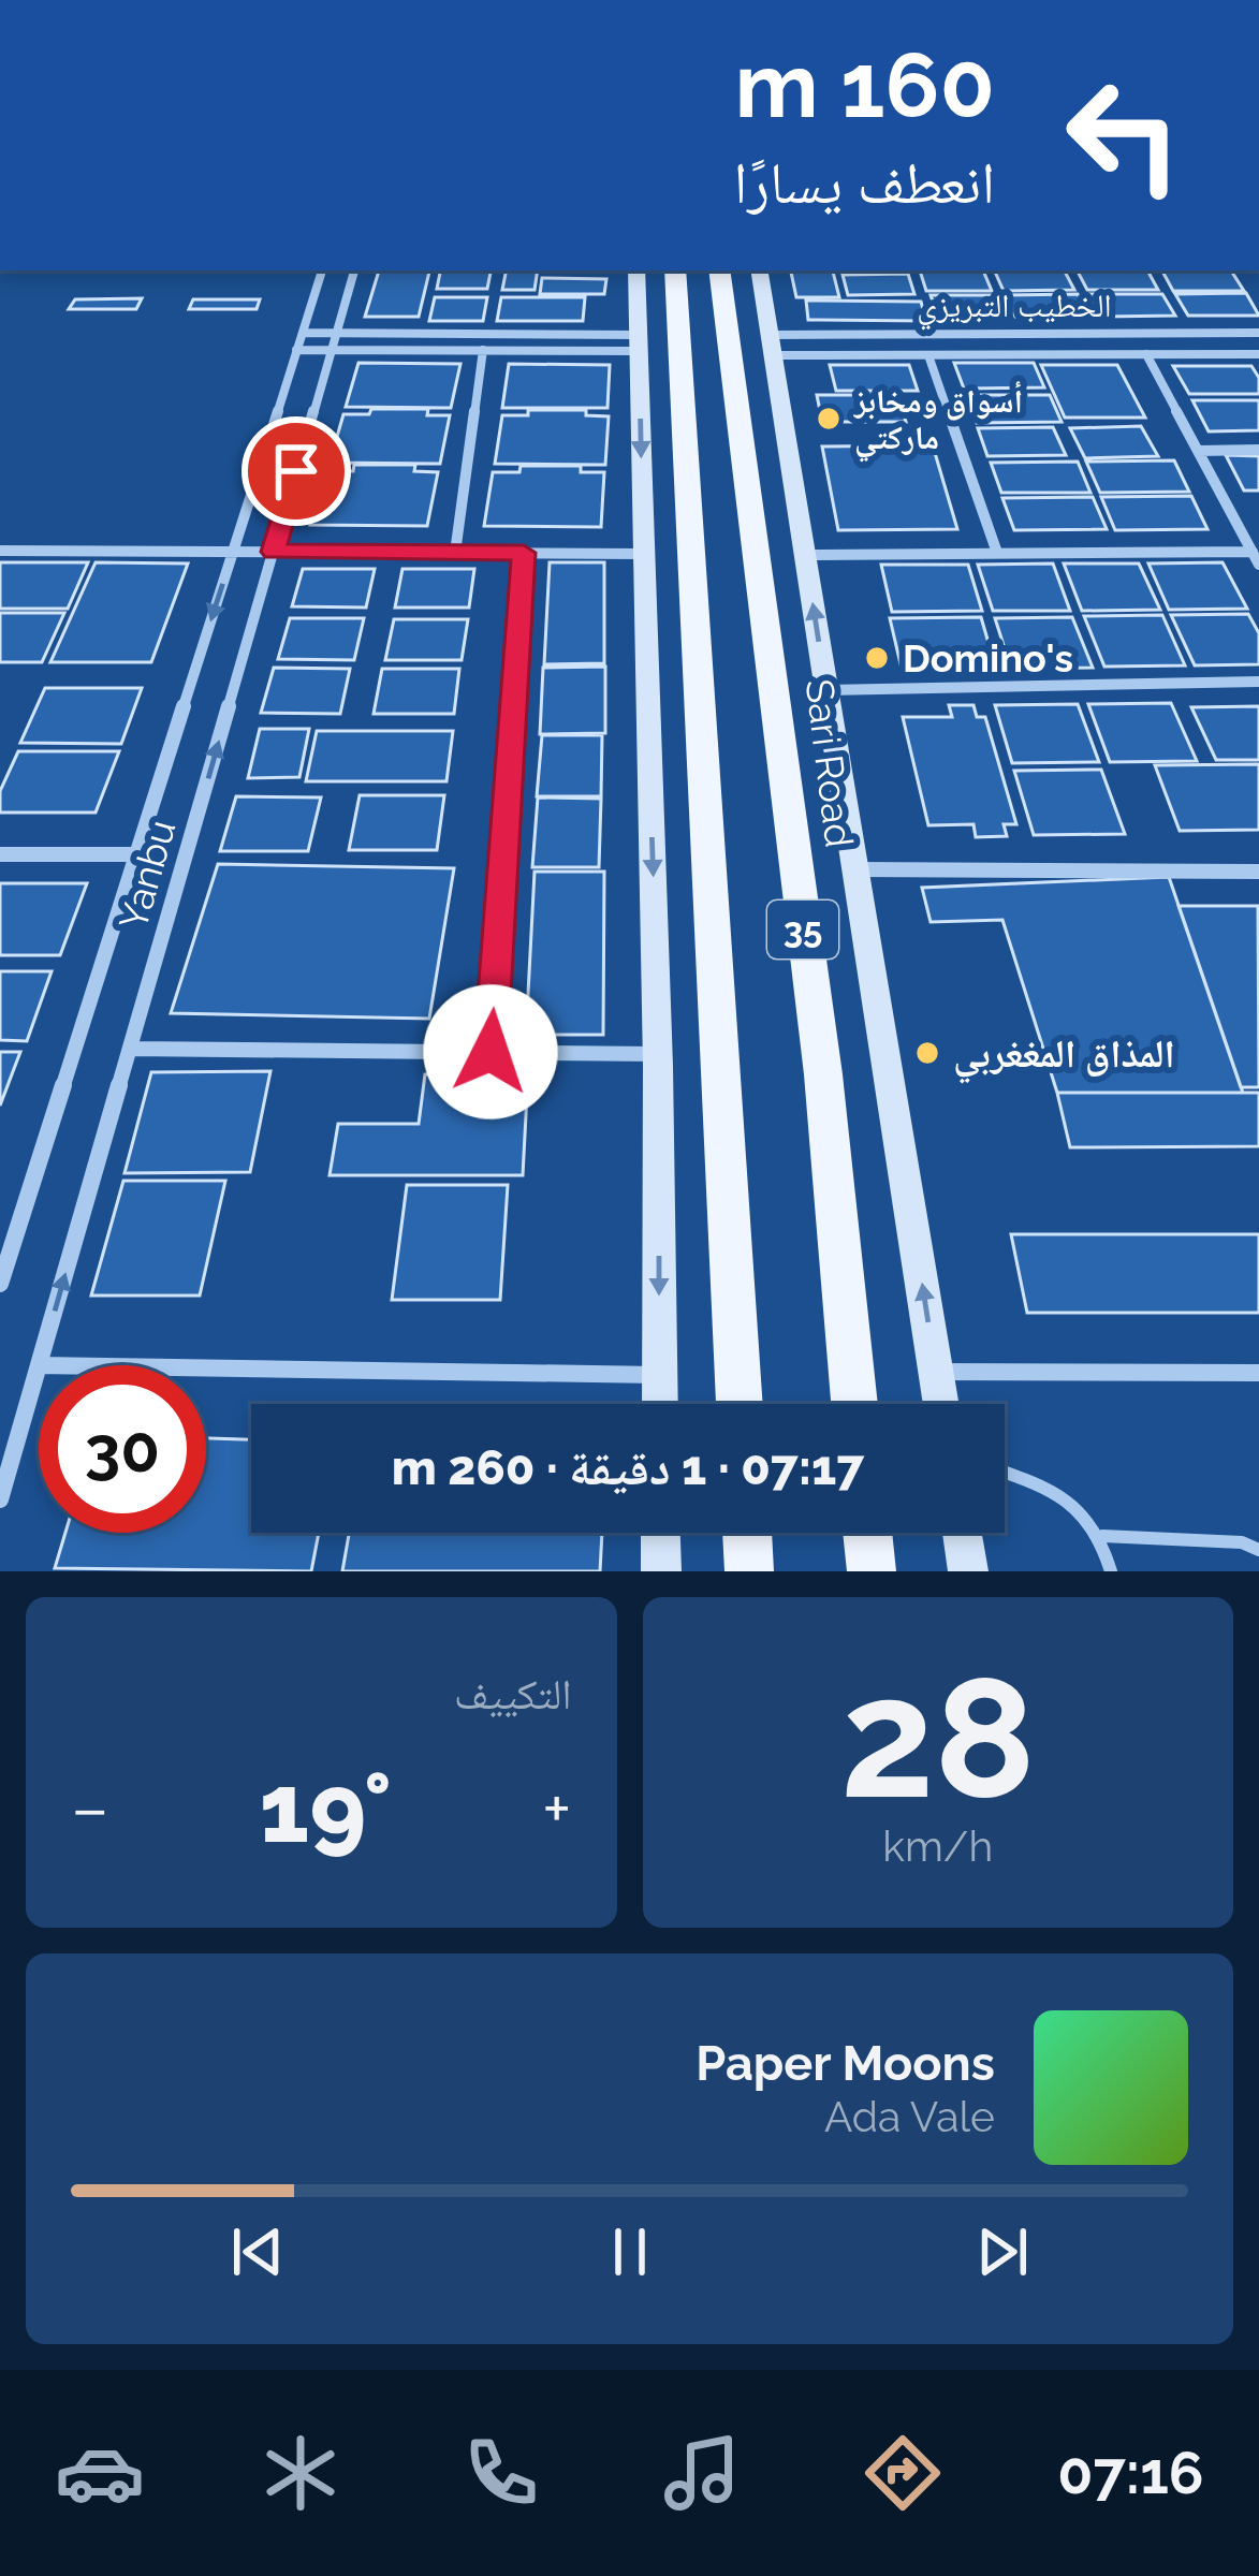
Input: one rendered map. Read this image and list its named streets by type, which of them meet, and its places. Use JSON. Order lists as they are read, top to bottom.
{
  "streets": {
    "main road": ["Sari Road", "35"],
    "street": ["الخطيب التبريزي", "Yanbu"]
  },
  "places": ["أسواق ومخابز ماركتي", "Domino's", "المذاق المغغربي"],
  "page": {
    "turn": ["160 m", "انعطف يسارًا"],
    "limit": "30",
    "trip": "07:17 · 1 دقيقة · 260 m",
    "tile": [
      ["28", "km/h"],
      "التكييف"
    ],
    "heat": ["−", "19°", "+"],
    "song": ["Paper Moons", "Ada Vale"],
    "tabs": "07:16"
  }
}
